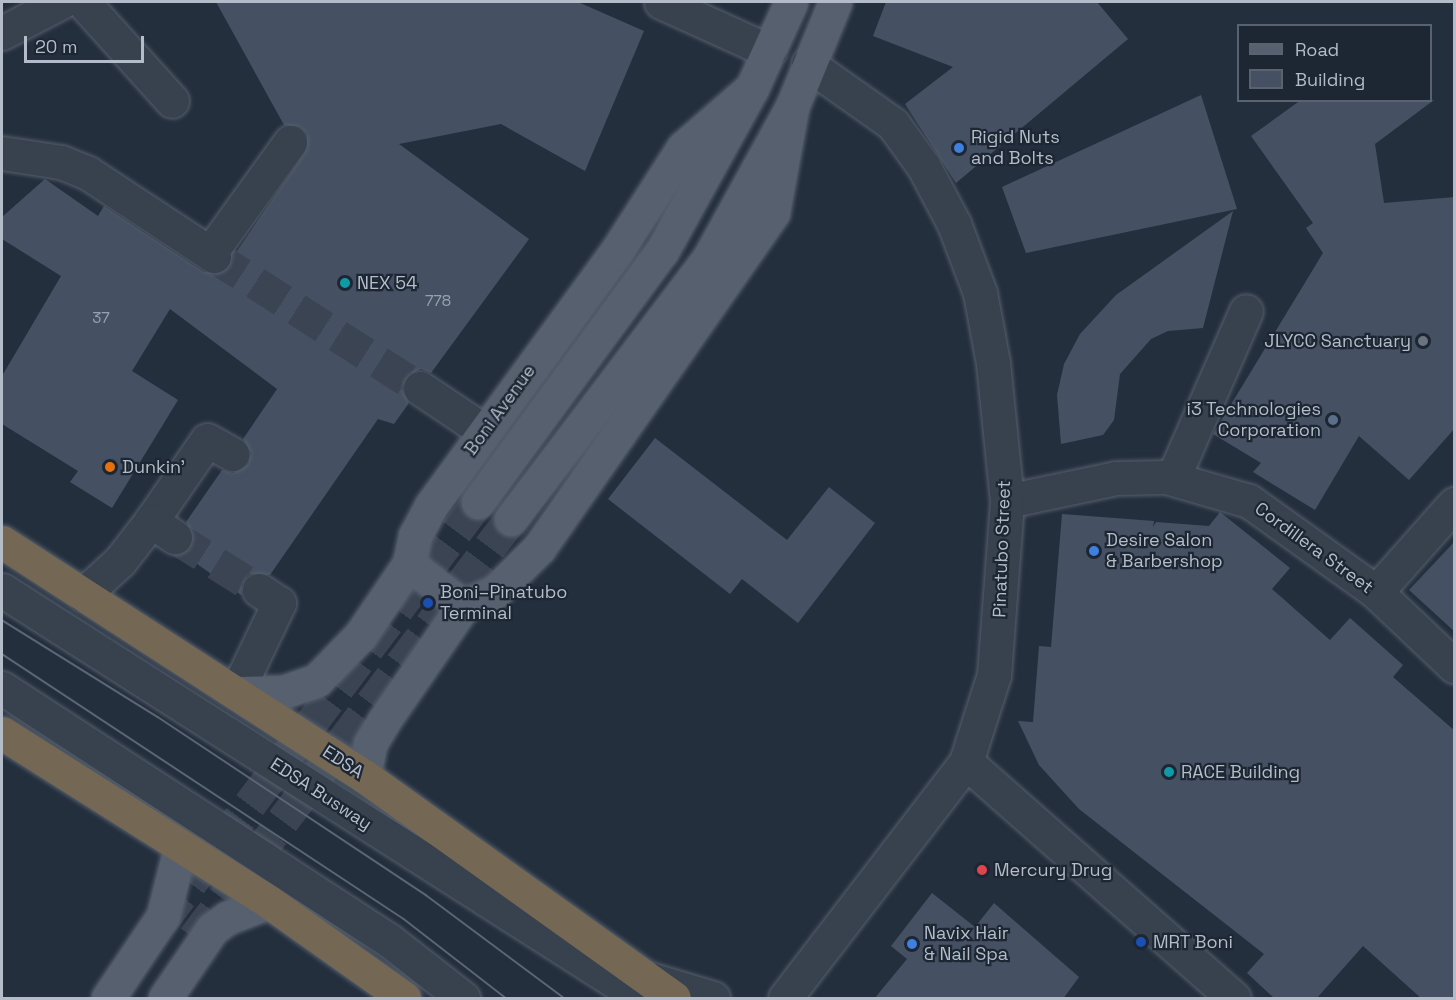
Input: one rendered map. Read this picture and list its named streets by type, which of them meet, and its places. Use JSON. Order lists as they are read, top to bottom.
{
  "streets": {
    "highway": ["EDSA"],
    "main road": ["Boni Avenue"],
    "street": ["Cordillera Street", "Pinatubo Street", "EDSA Busway"]
  },
  "crossings": [
    ["Boni Avenue", "EDSA"],
    ["Cordillera Street", "Pinatubo Street"],
    ["EDSA", "EDSA Busway"]
  ],
  "places": [
    "Rigid Nuts and Bolts",
    "NEX 54",
    "JLYCC Sanctuary",
    "i3 Technologies Corporation",
    "Dunkin'",
    "Desire Salon & Barbershop",
    "Boni–Pinatubo Terminal",
    "RACE Building",
    "Mercury Drug",
    "MRT Boni",
    "Navix Hair & Nail Spa"
  ],
  "house_numbers": ["778", "37"],
  "legend": ["Road", "Building"],
  "scale_bar": "20 m"
}
